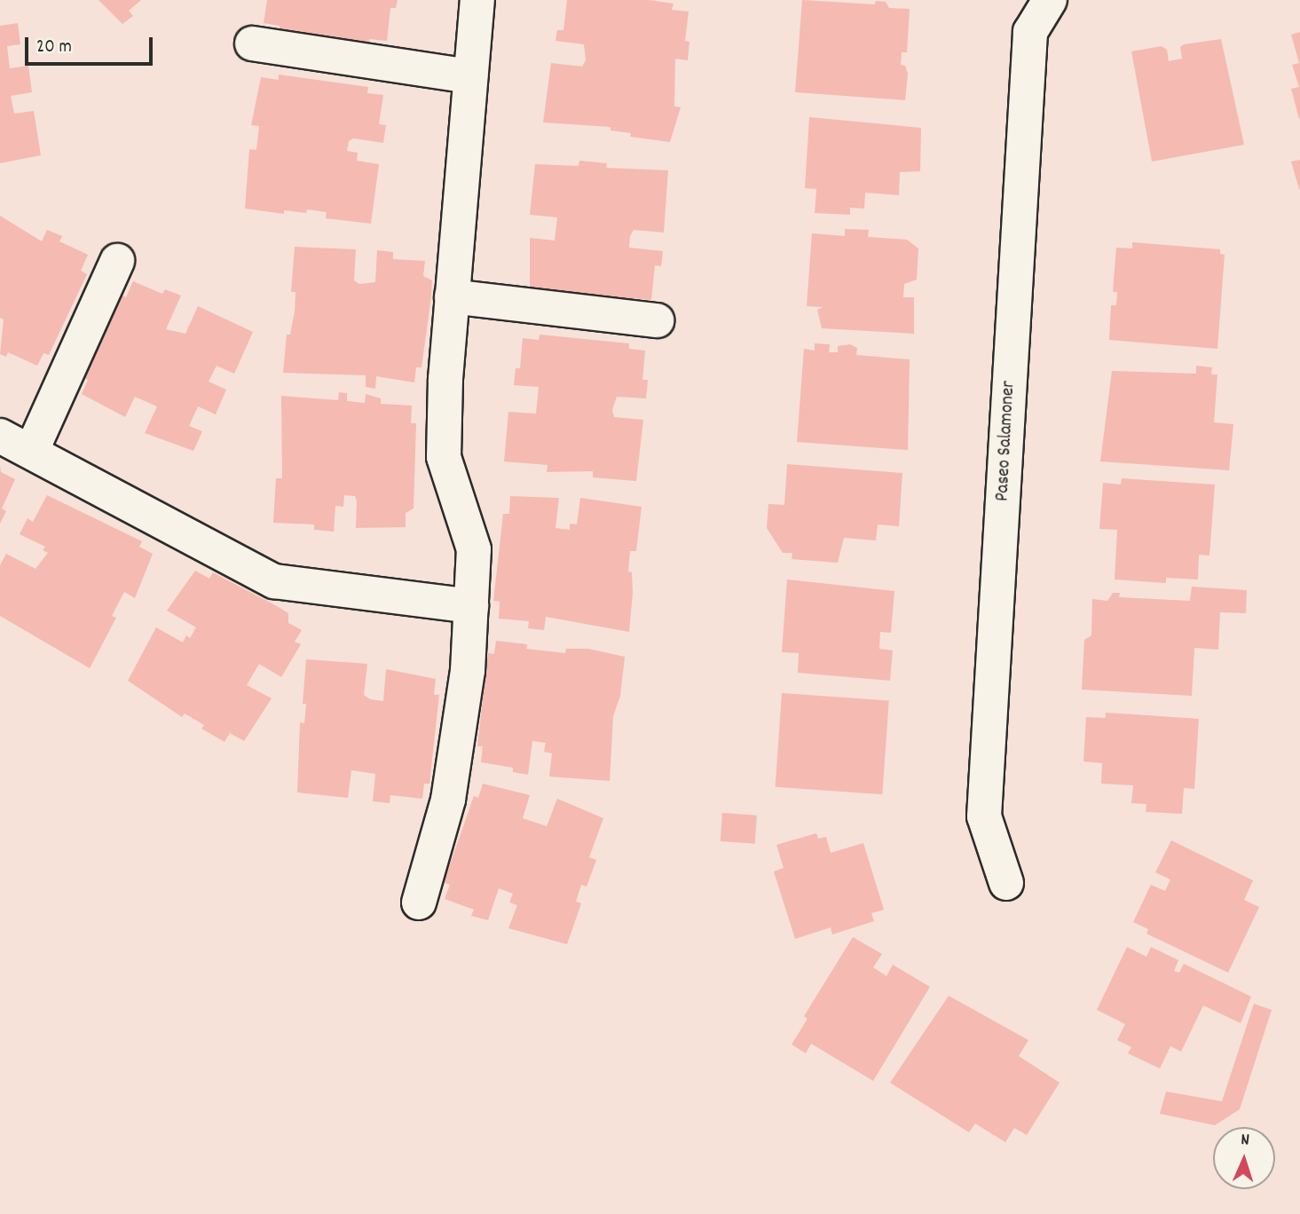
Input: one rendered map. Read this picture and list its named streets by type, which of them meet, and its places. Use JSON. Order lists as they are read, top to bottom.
{
  "streets": {
    "street": ["Paseo Salamoner"]
  },
  "scale_bar": "20 m",
  "north": "top"
}
